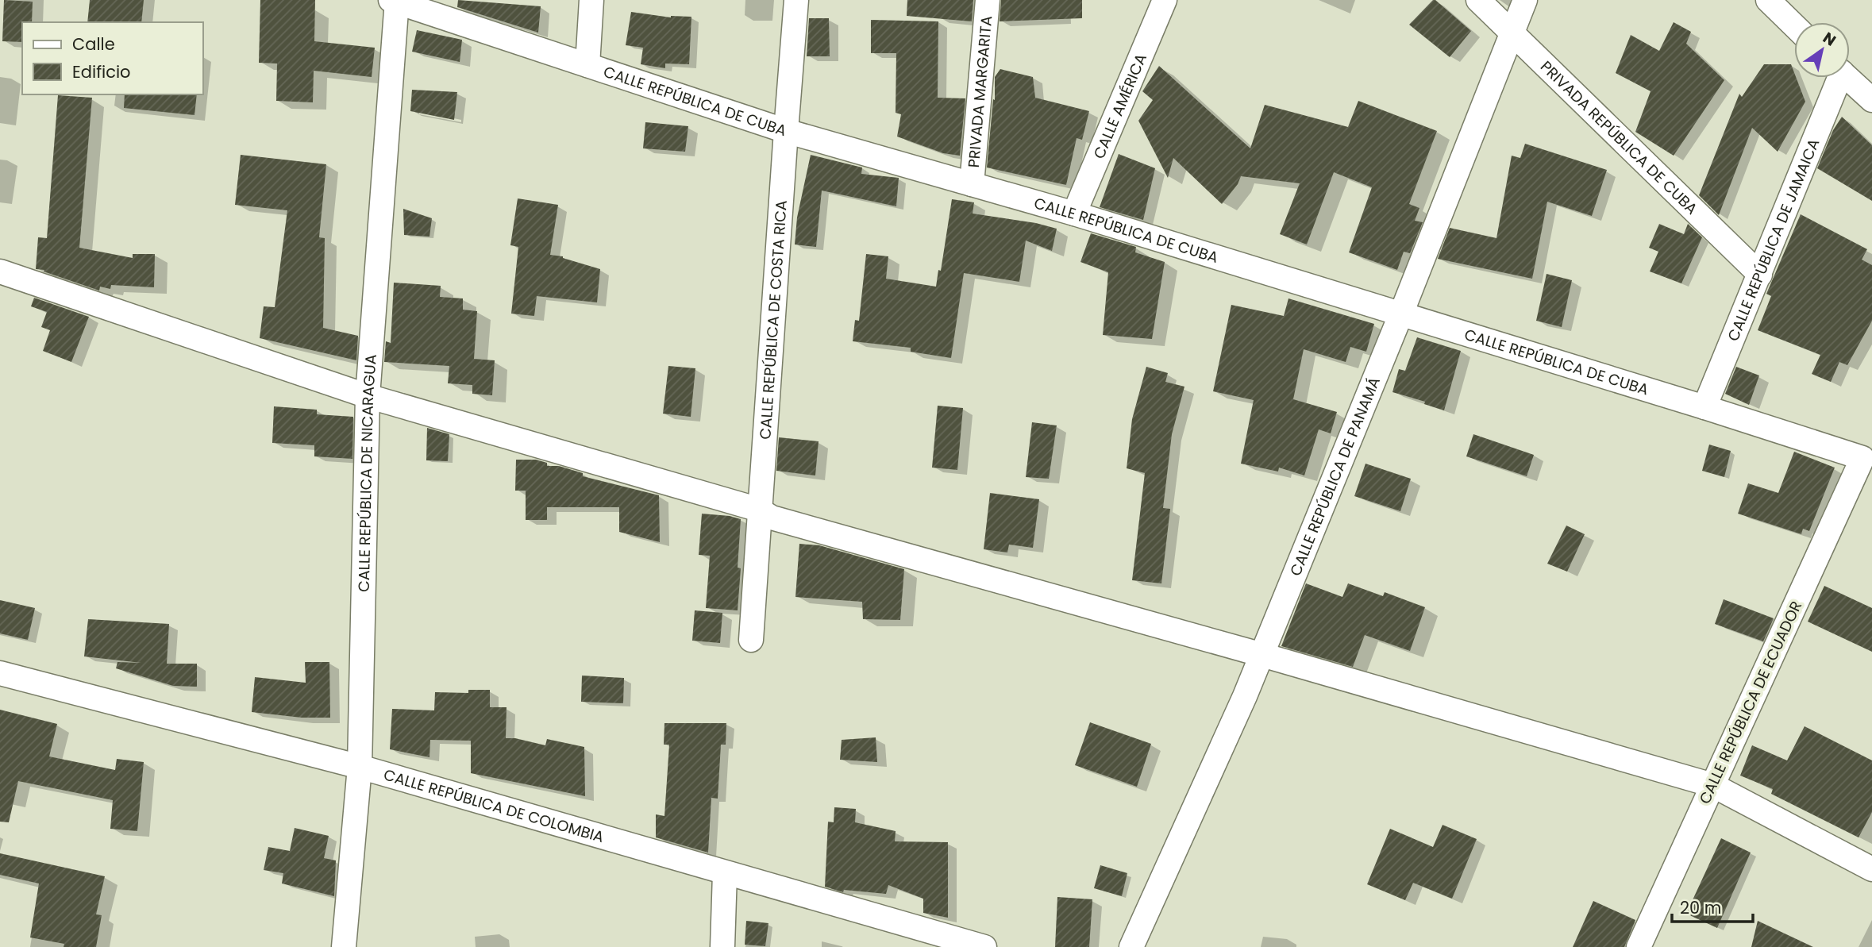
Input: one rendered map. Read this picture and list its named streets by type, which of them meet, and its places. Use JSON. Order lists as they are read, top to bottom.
{
  "streets": {
    "street": [
      "PRIVADA MARGARITA",
      "CALLE REPÚBLICA DE CUBA",
      "CALLE AMÉRICA",
      "PRIVADA REPÚBLICA DE CUBA",
      "CALLE REPÚBLICA DE JAMAICA",
      "CALLE REPÚBLICA DE COSTA RICA",
      "CALLE REPÚBLICA DE NICARAGUA",
      "CALLE REPÚBLICA DE PANAMÁ",
      "CALLE REPÚBLICA DE ECUADOR",
      "CALLE REPÚBLICA DE COLOMBIA"
    ]
  },
  "crossings": [
    ["PRIVADA MARGARITA", "CALLE REPÚBLICA DE CUBA"],
    ["CALLE REPÚBLICA DE CUBA", "CALLE AMÉRICA"],
    ["CALLE REPÚBLICA DE CUBA", "CALLE REPÚBLICA DE JAMAICA"],
    ["CALLE REPÚBLICA DE CUBA", "CALLE REPÚBLICA DE COSTA RICA"],
    ["CALLE REPÚBLICA DE CUBA", "CALLE REPÚBLICA DE NICARAGUA"],
    ["CALLE REPÚBLICA DE CUBA", "CALLE REPÚBLICA DE PANAMÁ"],
    ["CALLE REPÚBLICA DE CUBA", "CALLE REPÚBLICA DE ECUADOR"],
    ["PRIVADA REPÚBLICA DE CUBA", "CALLE REPÚBLICA DE JAMAICA"],
    ["PRIVADA REPÚBLICA DE CUBA", "CALLE REPÚBLICA DE PANAMÁ"],
    ["CALLE REPÚBLICA DE NICARAGUA", "CALLE REPÚBLICA DE COLOMBIA"]
  ],
  "legend": ["Calle", "Edificio"],
  "scale_bar": "20 m",
  "north": "top right"
}
